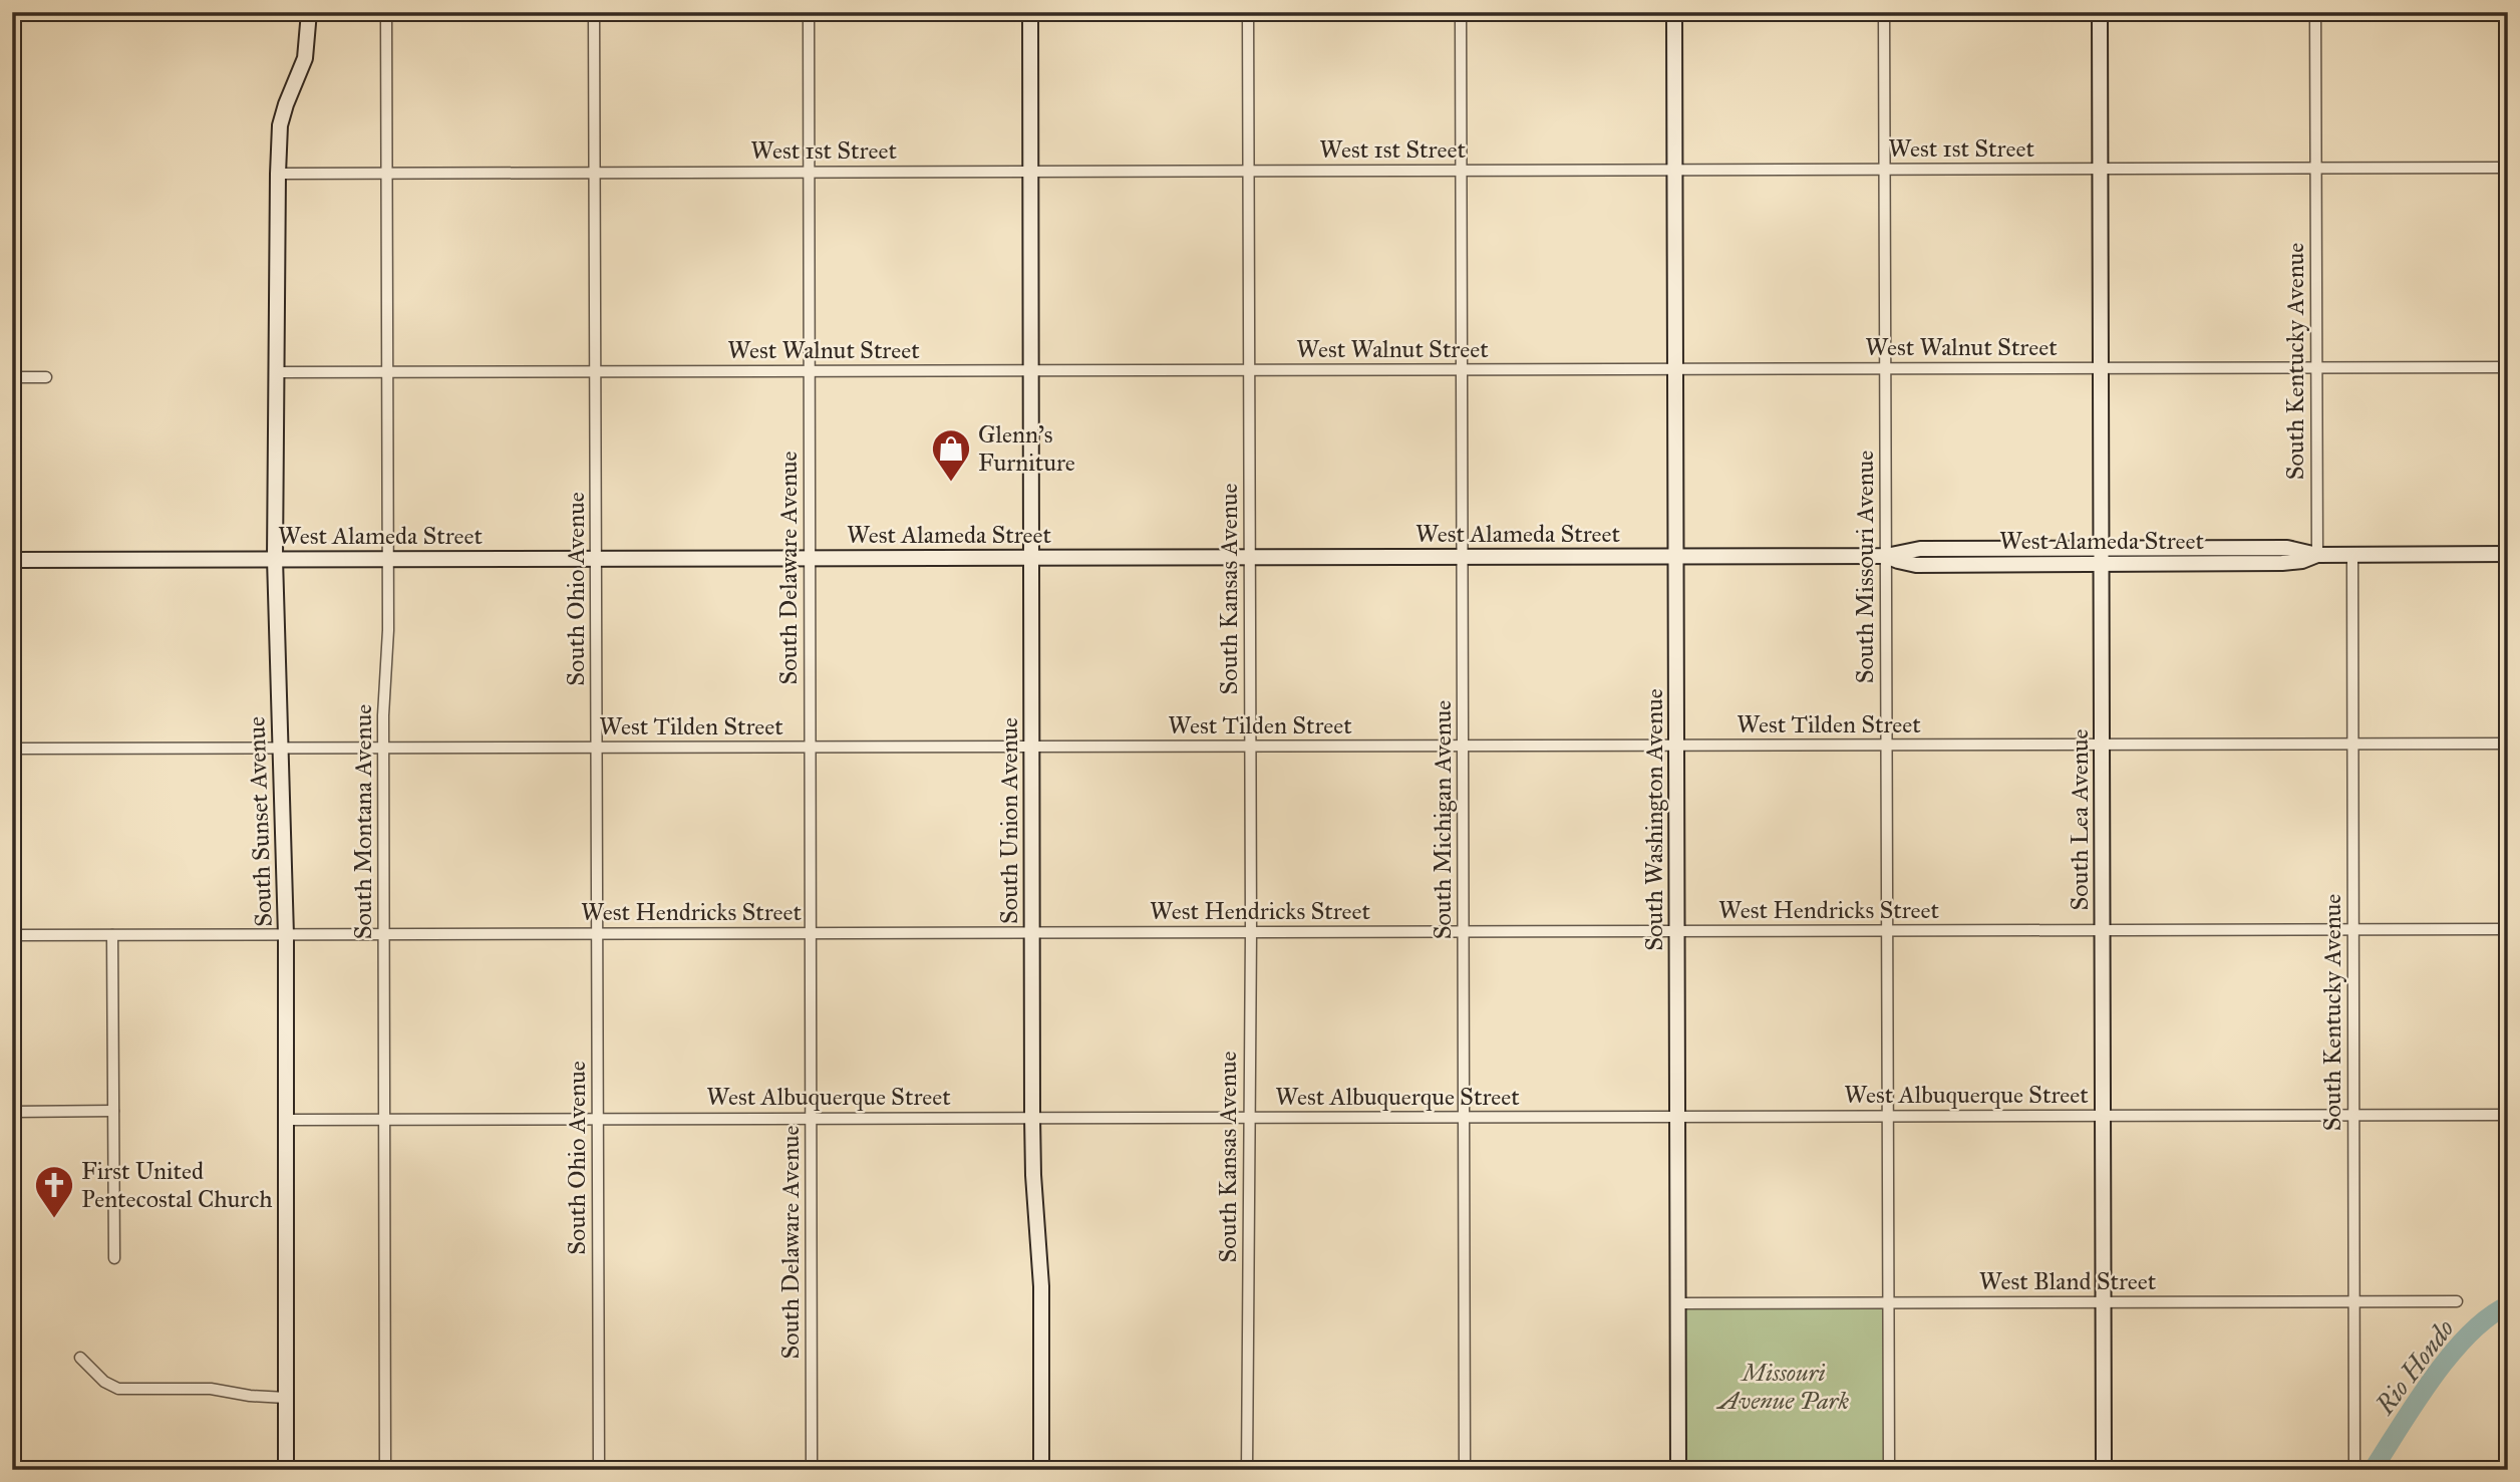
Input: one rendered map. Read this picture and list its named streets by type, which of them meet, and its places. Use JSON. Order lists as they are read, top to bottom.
{
  "streets": {
    "street": [
      "West 1st Street",
      "West Walnut Street",
      "South Kentucky Avenue",
      "West Alameda Street",
      "South Missouri Avenue",
      "South Delaware Avenue",
      "South Ohio Avenue",
      "South Kansas Avenue",
      "West Tilden Street",
      "South Michigan Avenue",
      "South Washington Avenue",
      "South Lea Avenue",
      "South Union Avenue",
      "South Sunset Avenue",
      "South Montana Avenue",
      "West Hendricks Street",
      "West Albuquerque Street",
      "West Bland Street"
    ]
  },
  "crossings": [
    ["West 1st Street", "South Kentucky Avenue"],
    ["West 1st Street", "South Missouri Avenue"],
    ["West 1st Street", "South Delaware Avenue"],
    ["West 1st Street", "South Ohio Avenue"],
    ["West 1st Street", "South Kansas Avenue"],
    ["West 1st Street", "South Michigan Avenue"],
    ["West 1st Street", "South Washington Avenue"],
    ["West 1st Street", "South Lea Avenue"],
    ["West 1st Street", "South Union Avenue"],
    ["West 1st Street", "South Sunset Avenue"],
    ["West 1st Street", "South Montana Avenue"],
    ["West Walnut Street", "South Kentucky Avenue"],
    ["West Walnut Street", "South Missouri Avenue"],
    ["West Walnut Street", "South Delaware Avenue"],
    ["West Walnut Street", "South Ohio Avenue"],
    ["West Walnut Street", "South Kansas Avenue"],
    ["West Walnut Street", "South Michigan Avenue"],
    ["West Walnut Street", "South Washington Avenue"],
    ["West Walnut Street", "South Lea Avenue"],
    ["West Walnut Street", "South Union Avenue"],
    ["West Walnut Street", "South Sunset Avenue"],
    ["West Walnut Street", "South Montana Avenue"],
    ["South Kentucky Avenue", "West Alameda Street"],
    ["South Kentucky Avenue", "West Tilden Street"],
    ["South Kentucky Avenue", "West Hendricks Street"],
    ["South Kentucky Avenue", "West Albuquerque Street"],
    ["South Kentucky Avenue", "West Bland Street"],
    ["West Alameda Street", "South Missouri Avenue"],
    ["West Alameda Street", "South Delaware Avenue"],
    ["West Alameda Street", "South Ohio Avenue"],
    ["West Alameda Street", "South Kansas Avenue"],
    ["West Alameda Street", "South Michigan Avenue"],
    ["West Alameda Street", "South Washington Avenue"],
    ["West Alameda Street", "South Lea Avenue"],
    ["West Alameda Street", "South Union Avenue"],
    ["West Alameda Street", "South Sunset Avenue"],
    ["West Alameda Street", "South Montana Avenue"],
    ["South Missouri Avenue", "West Tilden Street"],
    ["South Missouri Avenue", "West Hendricks Street"],
    ["South Missouri Avenue", "West Albuquerque Street"],
    ["South Missouri Avenue", "West Bland Street"],
    ["South Delaware Avenue", "West Tilden Street"],
    ["South Delaware Avenue", "West Hendricks Street"],
    ["South Delaware Avenue", "West Albuquerque Street"],
    ["South Ohio Avenue", "West Tilden Street"],
    ["South Ohio Avenue", "West Hendricks Street"],
    ["South Ohio Avenue", "West Albuquerque Street"],
    ["South Kansas Avenue", "West Tilden Street"],
    ["South Kansas Avenue", "West Hendricks Street"],
    ["South Kansas Avenue", "West Albuquerque Street"],
    ["West Tilden Street", "South Michigan Avenue"],
    ["West Tilden Street", "South Washington Avenue"],
    ["West Tilden Street", "South Lea Avenue"],
    ["West Tilden Street", "South Union Avenue"],
    ["West Tilden Street", "South Sunset Avenue"],
    ["West Tilden Street", "South Montana Avenue"],
    ["South Michigan Avenue", "West Hendricks Street"],
    ["South Michigan Avenue", "West Albuquerque Street"],
    ["South Washington Avenue", "West Hendricks Street"],
    ["South Washington Avenue", "West Albuquerque Street"],
    ["South Washington Avenue", "West Bland Street"],
    ["South Lea Avenue", "West Hendricks Street"],
    ["South Lea Avenue", "West Albuquerque Street"],
    ["South Lea Avenue", "West Bland Street"],
    ["South Union Avenue", "West Hendricks Street"],
    ["South Union Avenue", "West Albuquerque Street"],
    ["South Sunset Avenue", "West Hendricks Street"],
    ["South Sunset Avenue", "West Albuquerque Street"],
    ["South Montana Avenue", "West Hendricks Street"],
    ["South Montana Avenue", "West Albuquerque Street"]
  ],
  "water": ["Rio Hondo"],
  "parks": ["Missouri Avenue Park"],
  "places": {
    "shop": ["Glenn's Furniture"],
    "church": ["First United Pentecostal Church"]
  }
}
